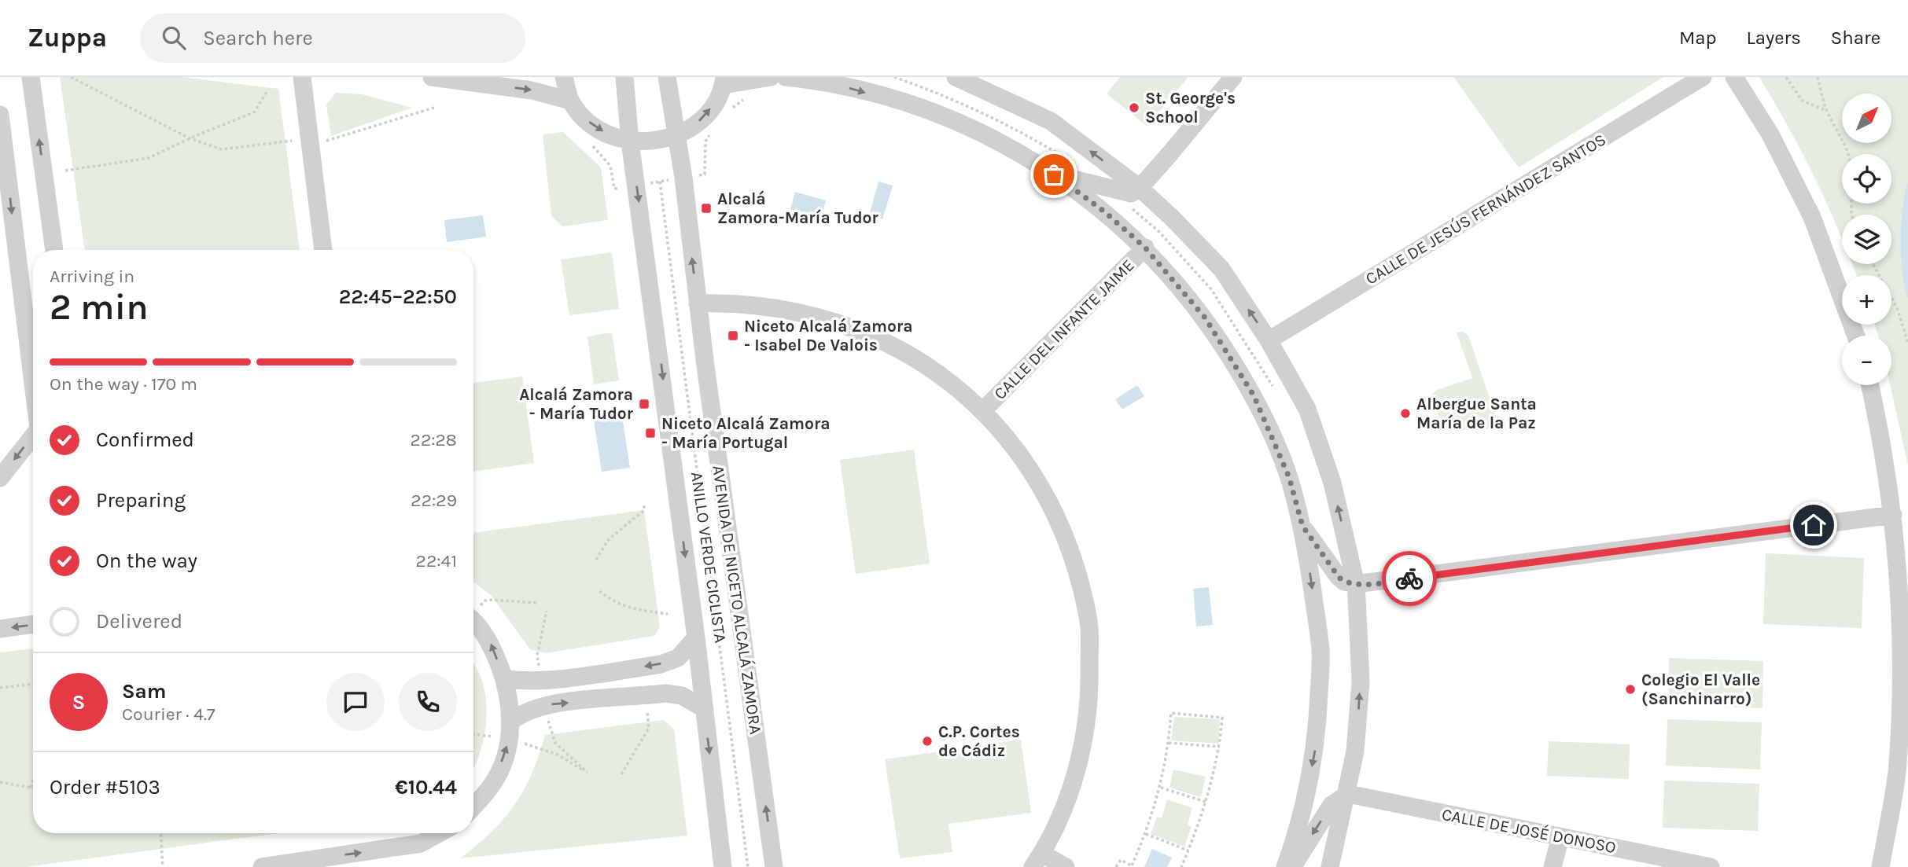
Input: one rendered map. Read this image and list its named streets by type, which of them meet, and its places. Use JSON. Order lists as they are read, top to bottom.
{
  "streets": {
    "street": [
      "CALLE DE JESÚS FERNÁNDEZ SANTOS",
      "CALLE DEL INFANTE JAIME",
      "AVENIDA DE NICETO ALCALÁ ZAMORA",
      "CALLE DE JOSÉ DONOSO"
    ],
    "path": ["ANILLO VERDE CICLISTA"]
  },
  "places": {
    "other": [
      "St. George's School",
      "Albergue Santa María de la Paz",
      "Colegio El Valle (Sanchinarro)",
      "C.P. Cortes de Cádiz"
    ],
    "transit": [
      "Alcalá Zamora-María Tudor",
      "Niceto Alcalá Zamora - Isabel De Valois",
      "Alcalá Zamora - María Tudor",
      "Niceto Alcalá Zamora - María Portugal"
    ]
  },
  "north": "top right",
  "page": {
    "header": "Zuppa",
    "search": "Search here",
    "nav": ["Map", "Layers", "Share"],
    "map_buttons": ["+", "−"],
    "heading": ["2 min", "Arriving in", "22:45–22:50"],
    "panel": [
      "Sam",
      "Courier · 4.7",
      "Order #5103",
      "€10.44"
    ],
    "bar": "On the way · 170 m",
    "list": [
      ["Confirmed", "22:28"],
      ["Preparing", "22:29"],
      ["On the way", "22:41"],
      "Delivered"
    ],
    "round": "S"
  }
}
